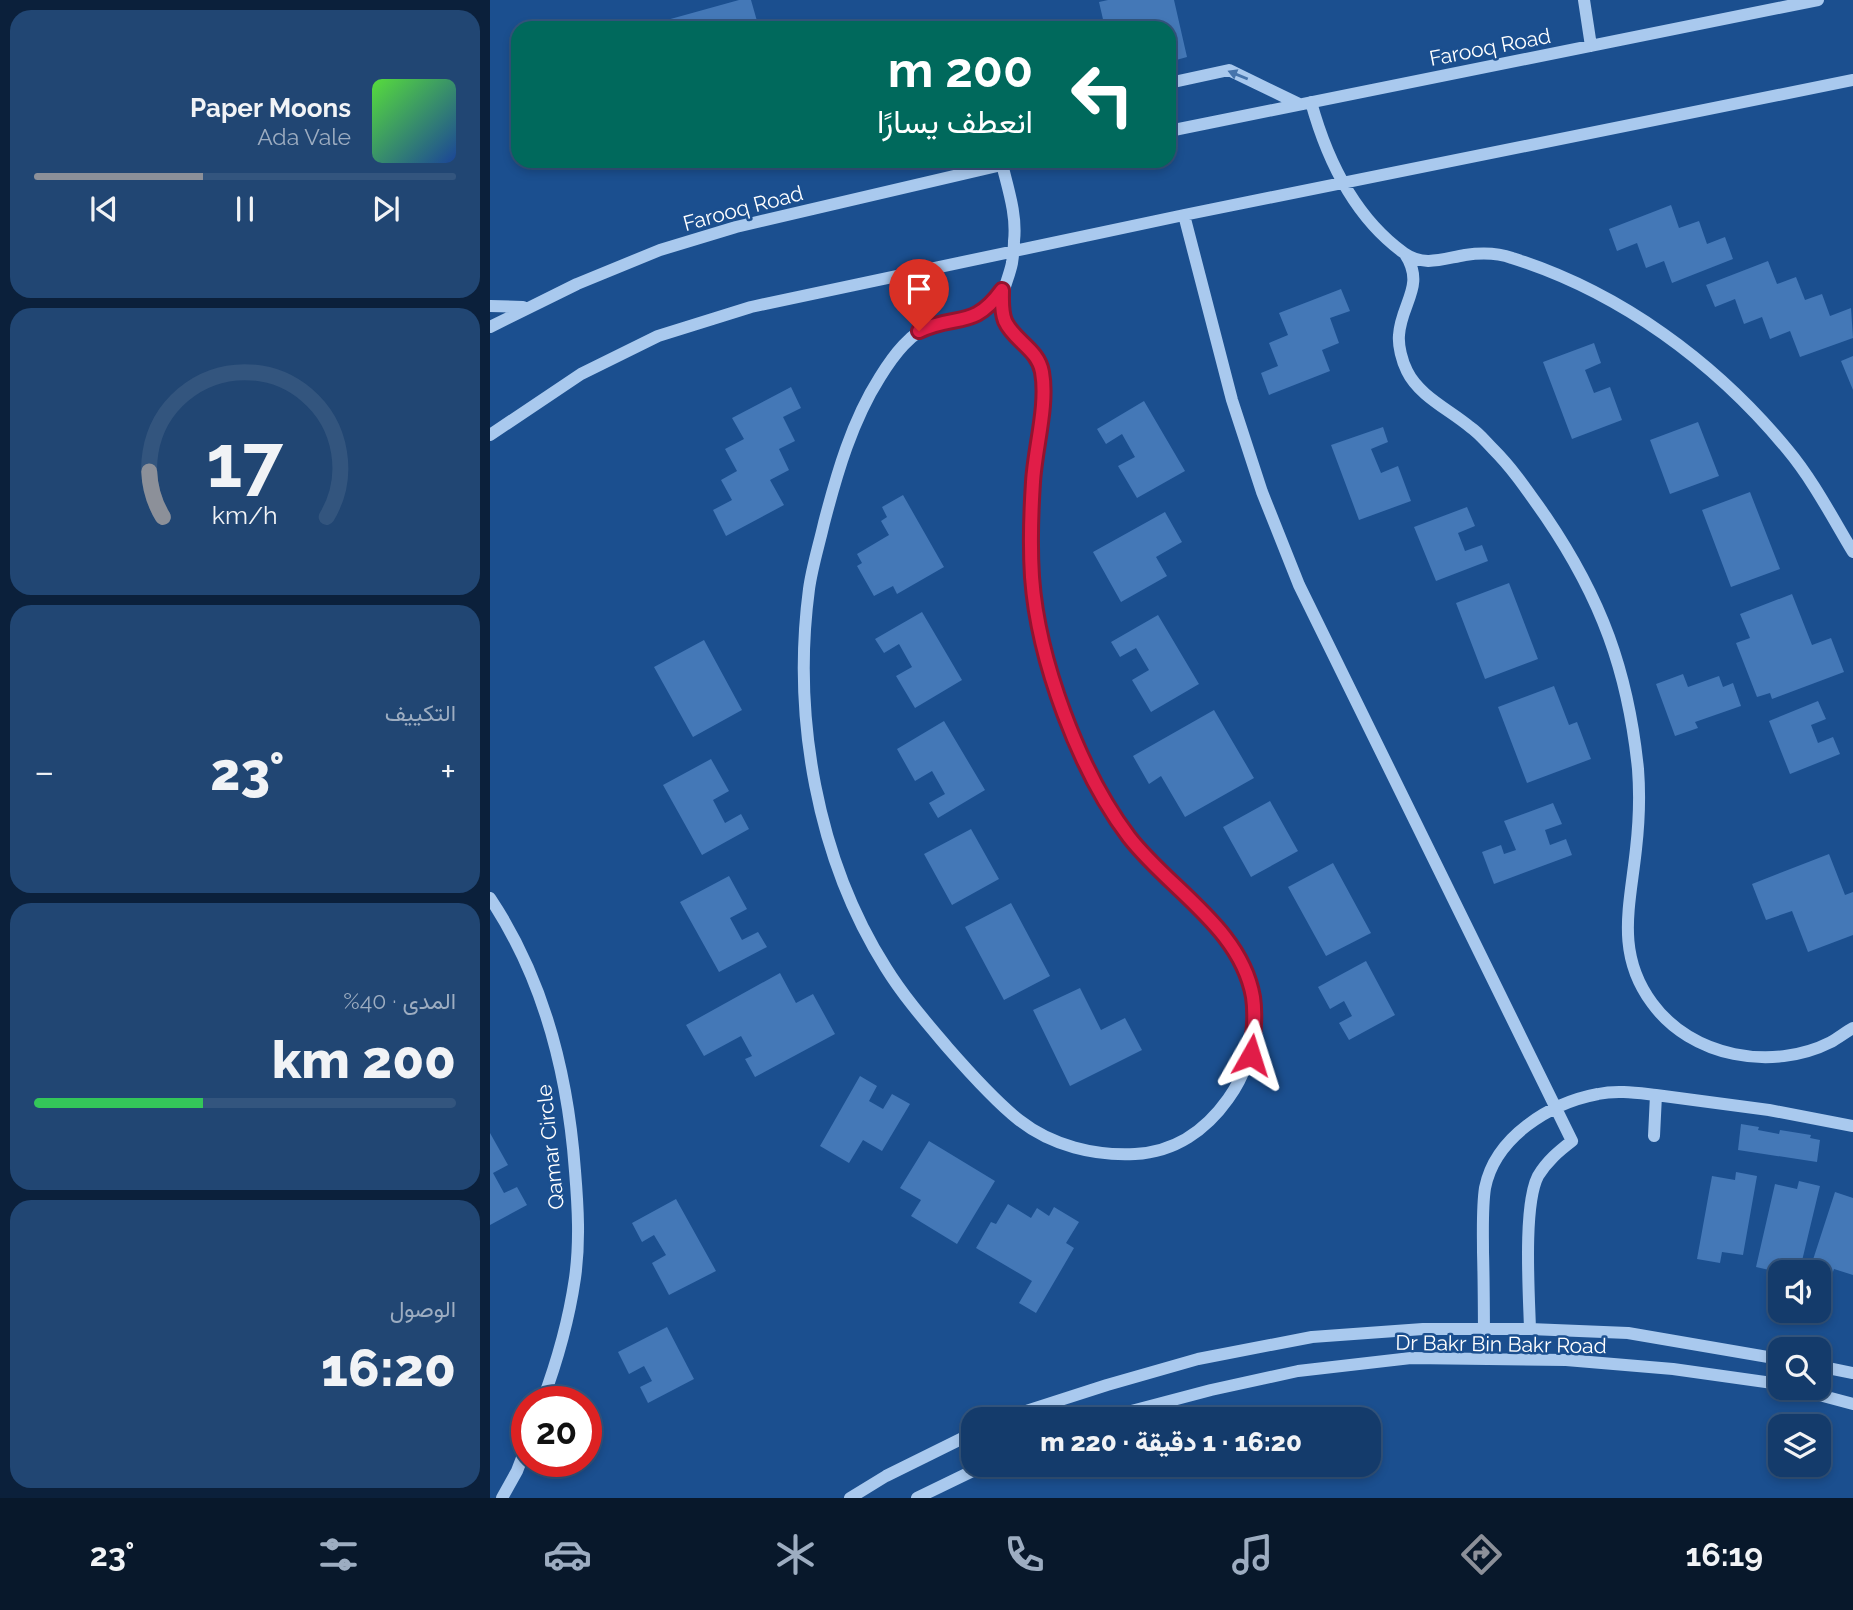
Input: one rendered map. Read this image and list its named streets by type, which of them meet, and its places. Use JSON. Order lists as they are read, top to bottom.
{
  "streets": {
    "street": ["Farooq Road", "Qamar Circle", "Dr Bakr Bin Bakr Road"]
  },
  "page": {
    "turn": ["200 m", "انعطف يسارًا"],
    "song": ["Paper Moons", "Ada Vale"],
    "tile": [
      "التكييف",
      ["المدى · 40%", "200 km"],
      ["الوصول", "16:20"]
    ],
    "heat": ["−", "23°", "+"],
    "limit": "20",
    "trip": "16:20 · 1 دقيقة · 220 m",
    "tabs": ["16:19", "23°"],
    "gauge": ["17", "km/h"]
  }
}
